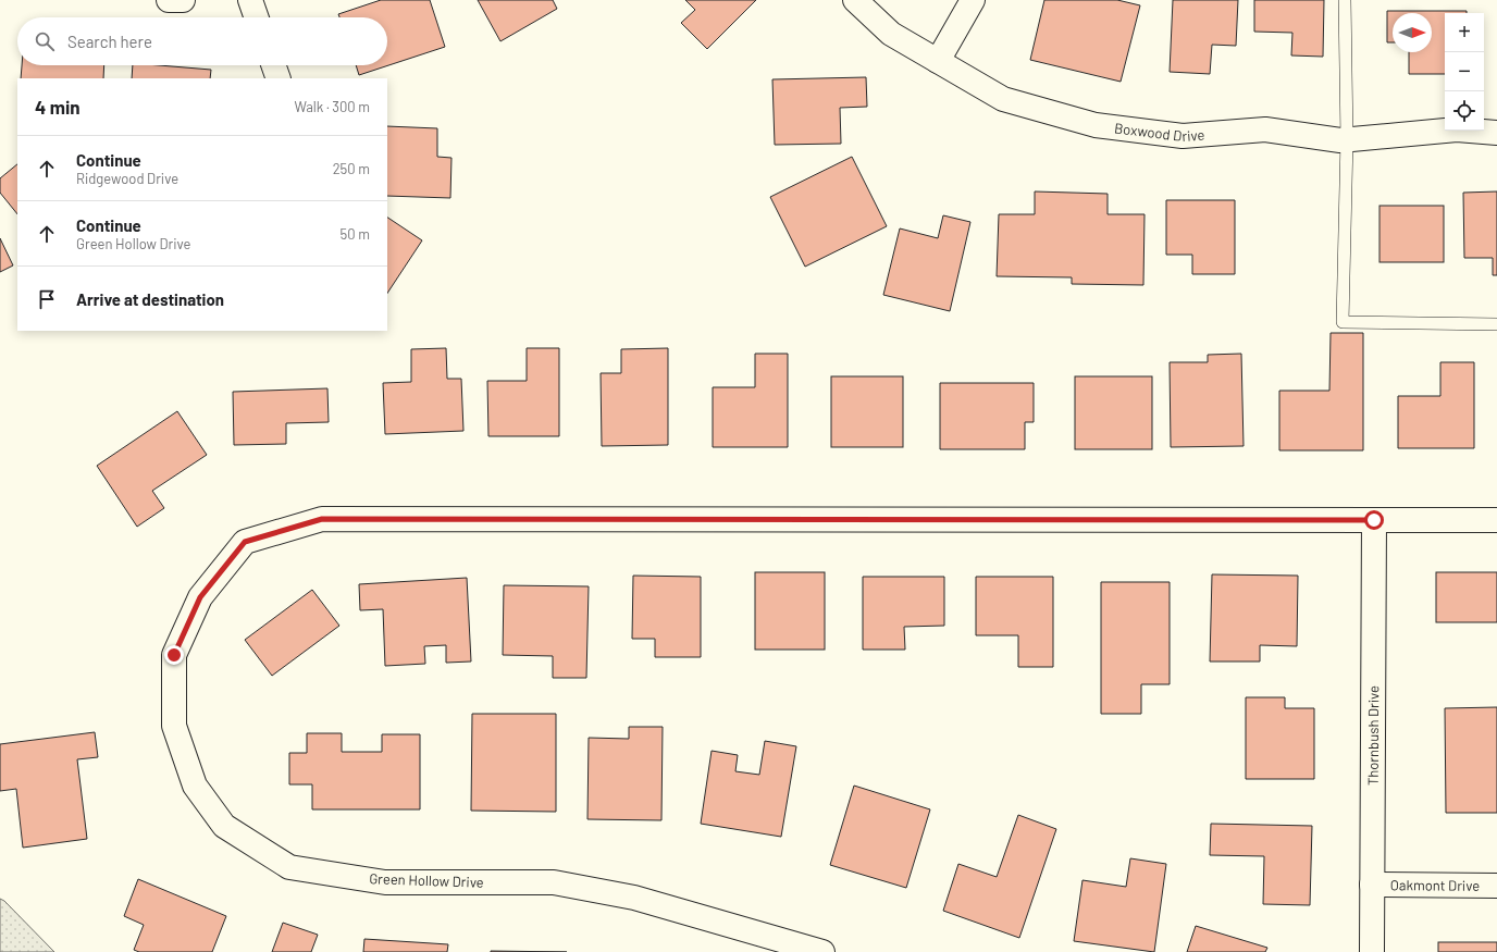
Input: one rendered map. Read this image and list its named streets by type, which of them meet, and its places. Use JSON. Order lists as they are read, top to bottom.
{
  "streets": {
    "street": [
      "Boxwood Drive",
      "Thornbush Drive",
      "Green Hollow Drive",
      "Oakmont Drive"
    ]
  },
  "crossings": [
    ["Thornbush Drive", "Green Hollow Drive"],
    ["Thornbush Drive", "Oakmont Drive"]
  ],
  "north": "right",
  "page": {
    "map_buttons": ["+", "−"],
    "search": "Search here",
    "heading": ["4 min", "Walk · 300 m"],
    "list": [
      ["Continue", "Ridgewood Drive", "250 m"],
      ["Continue", "Green Hollow Drive", "50 m"],
      "Arrive at destination"
    ]
  }
}
